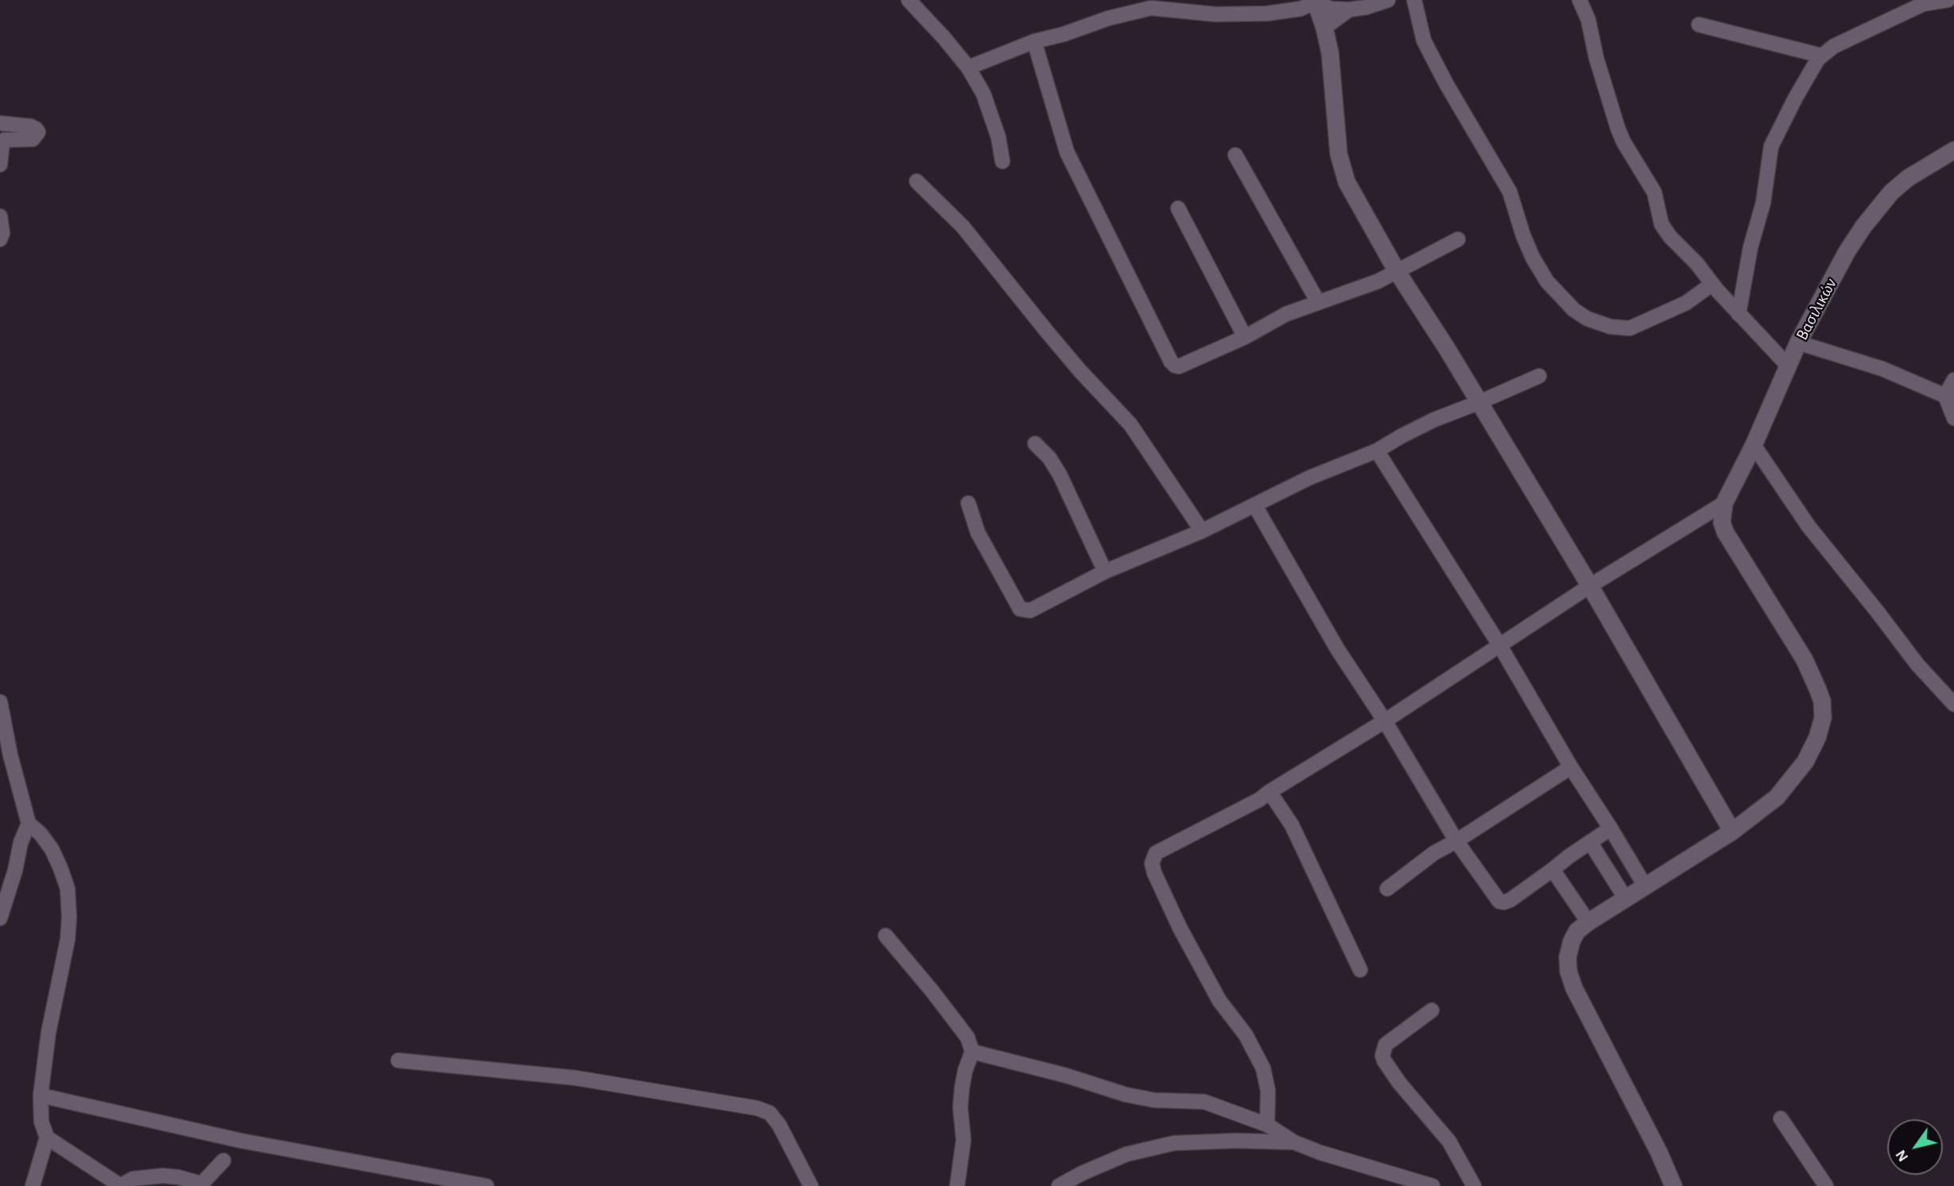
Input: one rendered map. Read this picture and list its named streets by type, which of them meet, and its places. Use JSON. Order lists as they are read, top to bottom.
{
  "streets": {
    "street": ["Βασιλικών"]
  },
  "north": "bottom left"
}
